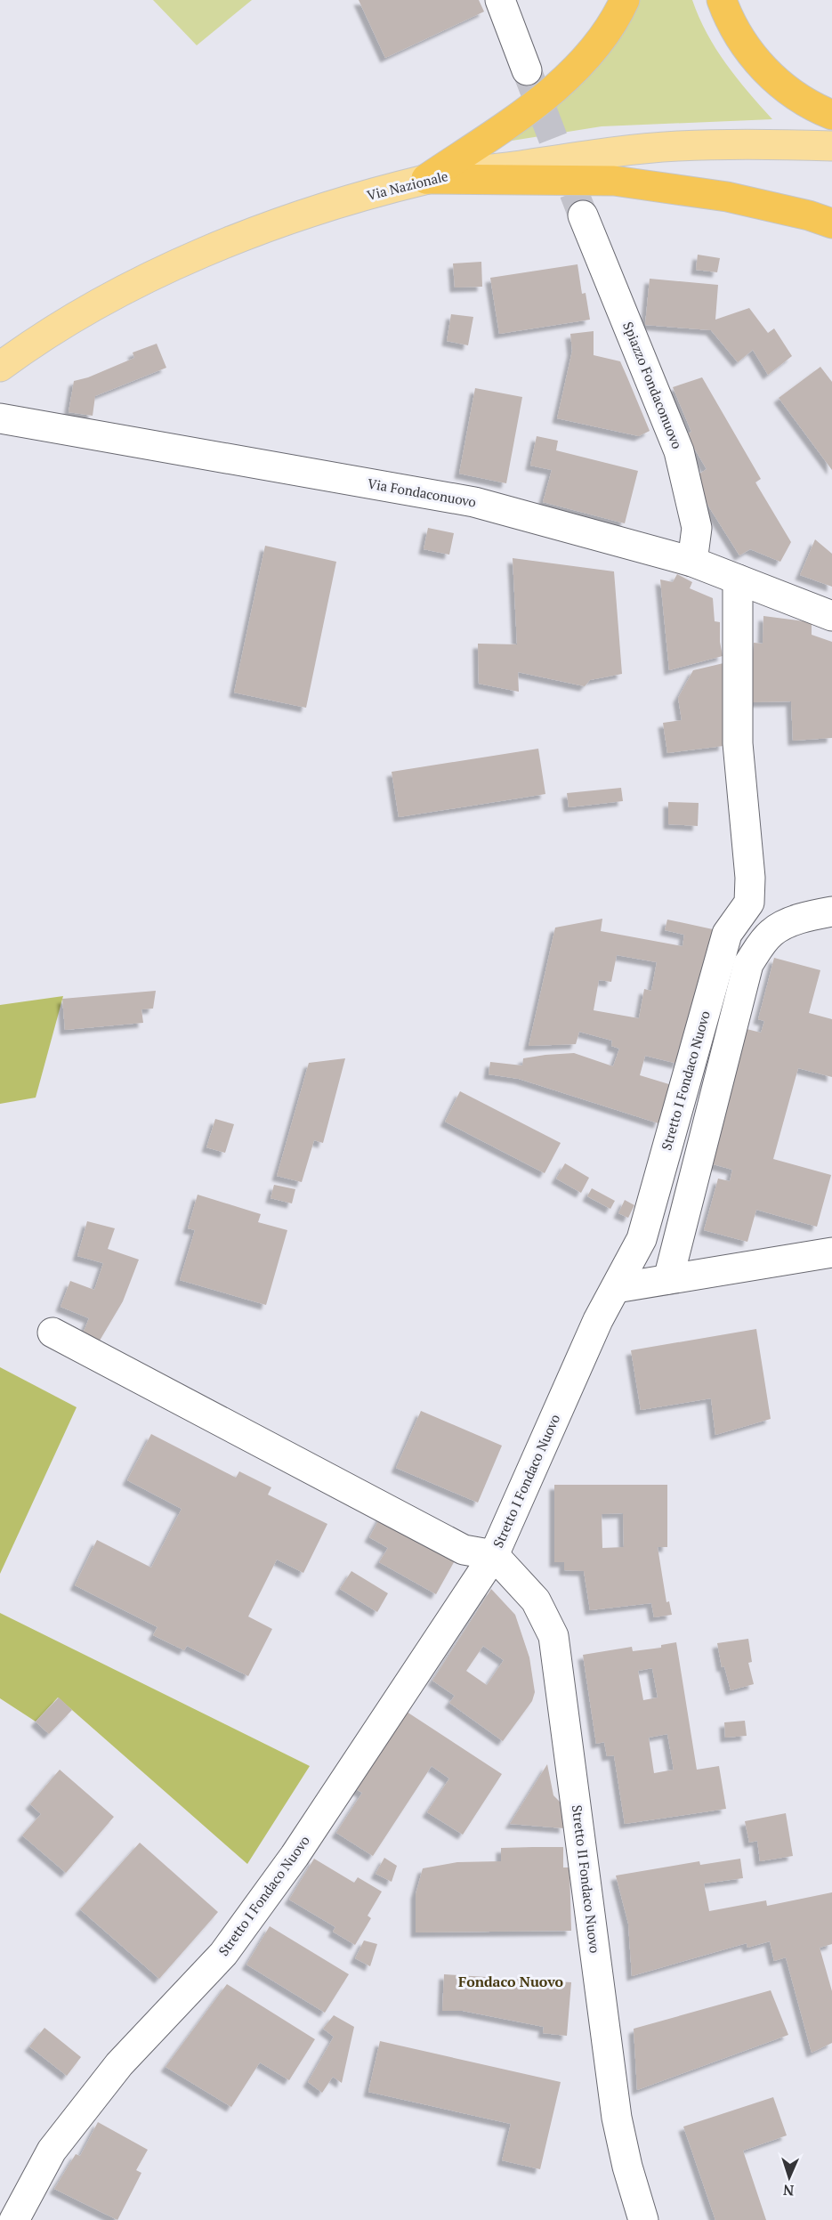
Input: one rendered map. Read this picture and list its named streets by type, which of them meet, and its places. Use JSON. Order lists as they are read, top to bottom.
{
  "streets": {
    "main road": ["Via Nazionale"],
    "street": [
      "Spiazzo Fondaconuovo",
      "Via Fondaconuovo",
      "Stretto I Fondaco Nuovo",
      "Stretto II Fondaco Nuovo"
    ]
  },
  "crossings": [
    ["Spiazzo Fondaconuovo", "Via Fondaconuovo"],
    ["Via Fondaconuovo", "Stretto I Fondaco Nuovo"],
    ["Stretto I Fondaco Nuovo", "Stretto II Fondaco Nuovo"]
  ],
  "districts": ["Fondaco Nuovo"],
  "north": "bottom"
}
